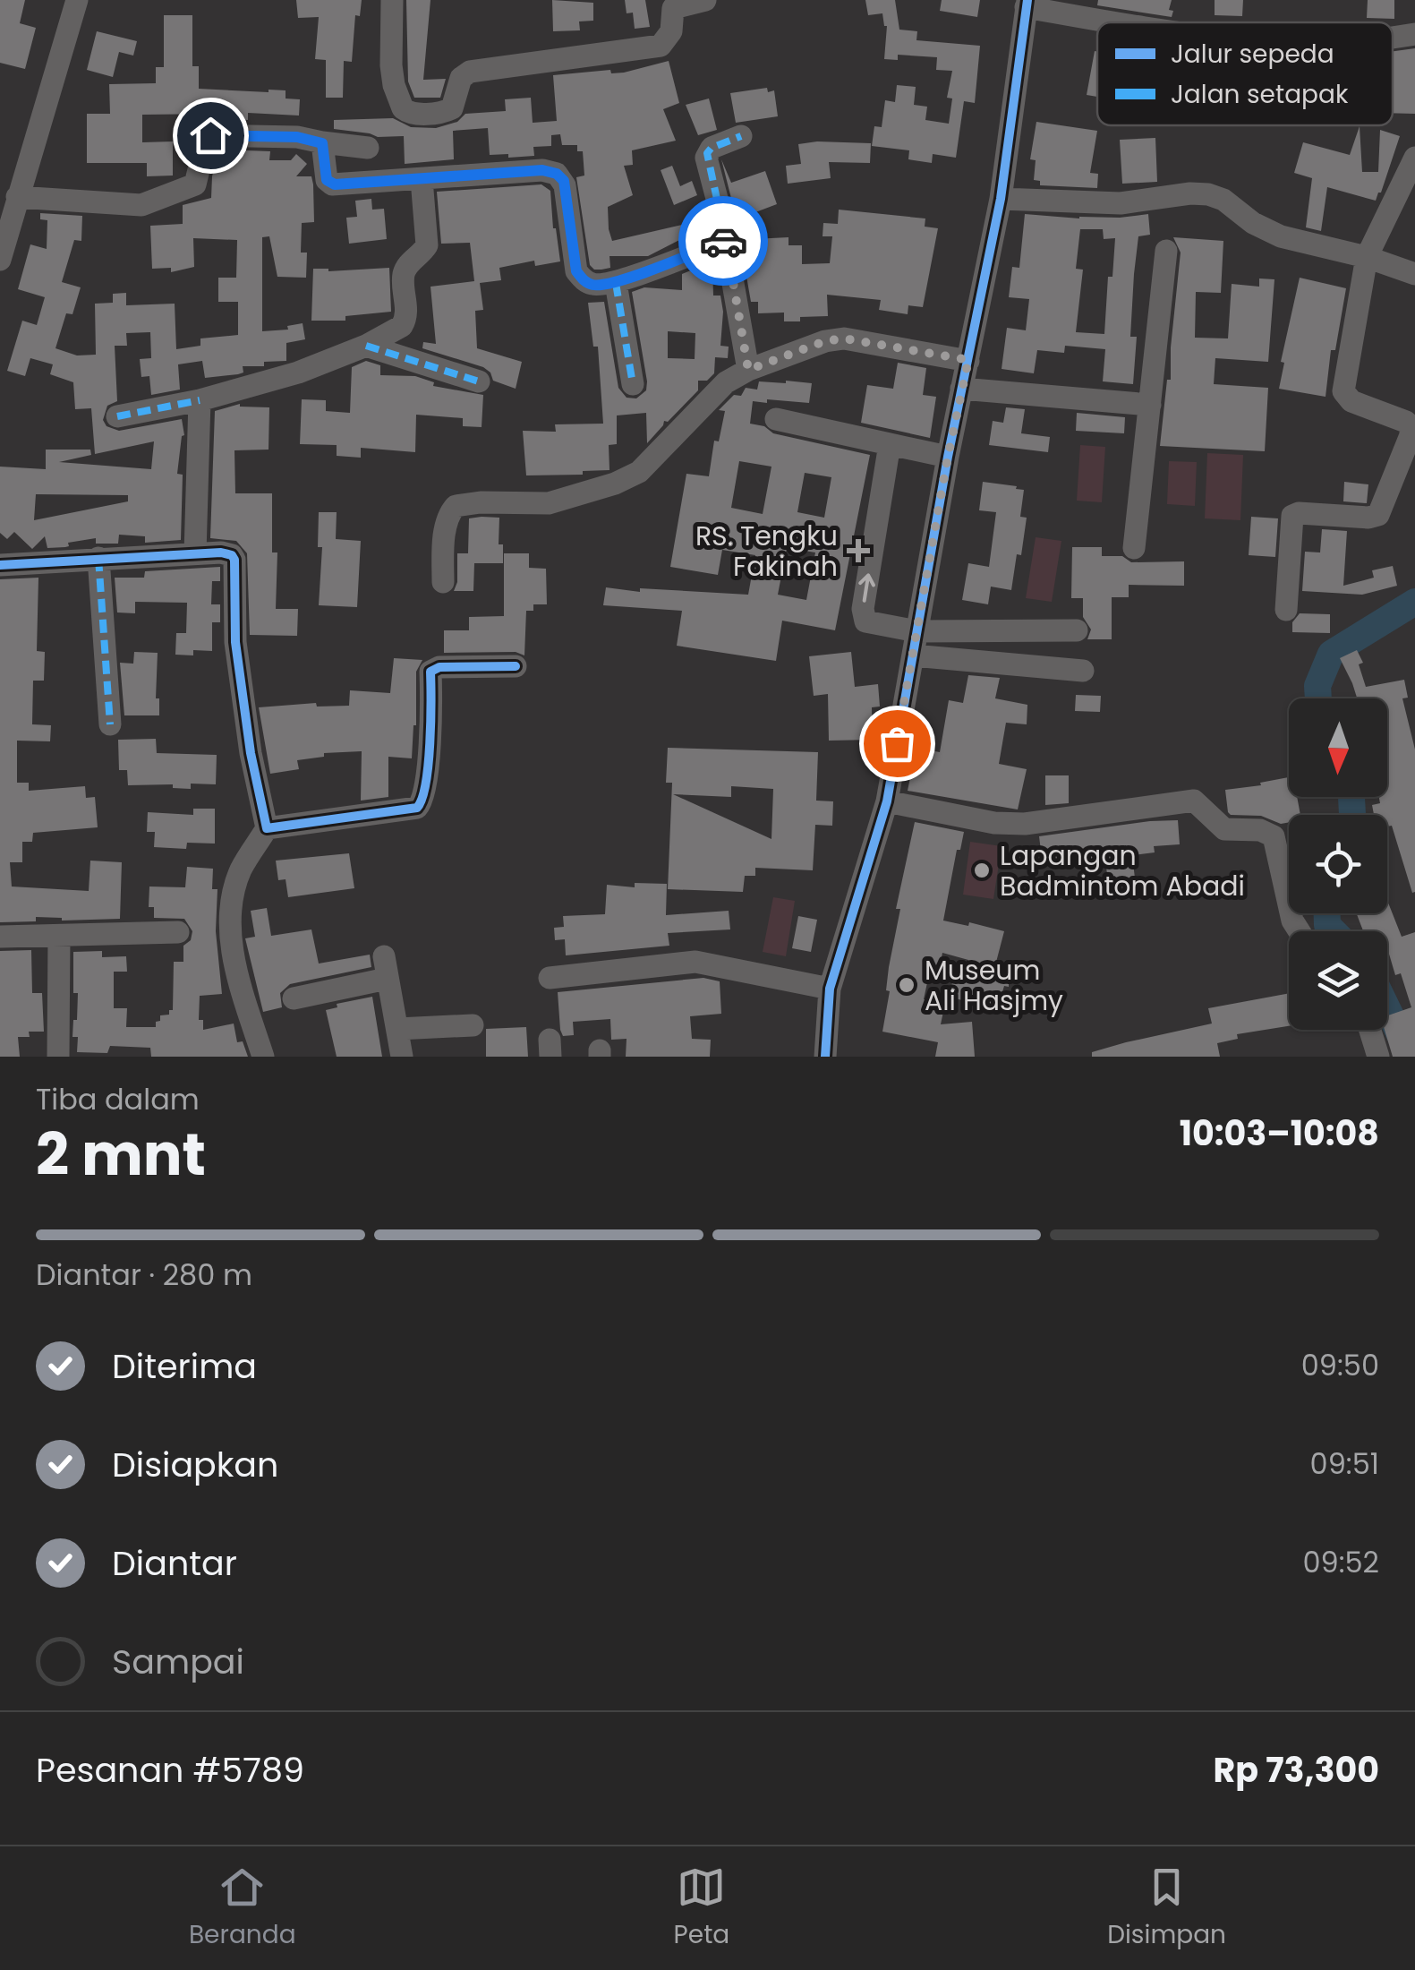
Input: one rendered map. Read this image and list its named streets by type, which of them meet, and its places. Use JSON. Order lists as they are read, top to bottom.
{
  "places": {
    "health": ["RS. Tengku Fakinah"],
    "other": ["Lapangan Badmintom Abadi", "Museum Ali Hasjmy"]
  },
  "legend": ["Jalur sepeda", "Jalan setapak"],
  "north": "bottom",
  "page": {
    "heading": ["2 mnt", "Tiba dalam", "10:03–10:08"],
    "panel": ["Pesanan #5789", "Rp 73,300"],
    "bar": "Diantar · 280 m",
    "list": [
      ["Diterima", "09:50"],
      ["Disiapkan", "09:51"],
      ["Diantar", "09:52"],
      "Sampai"
    ],
    "tabs": ["Beranda", "Peta", "Disimpan"]
  }
}
